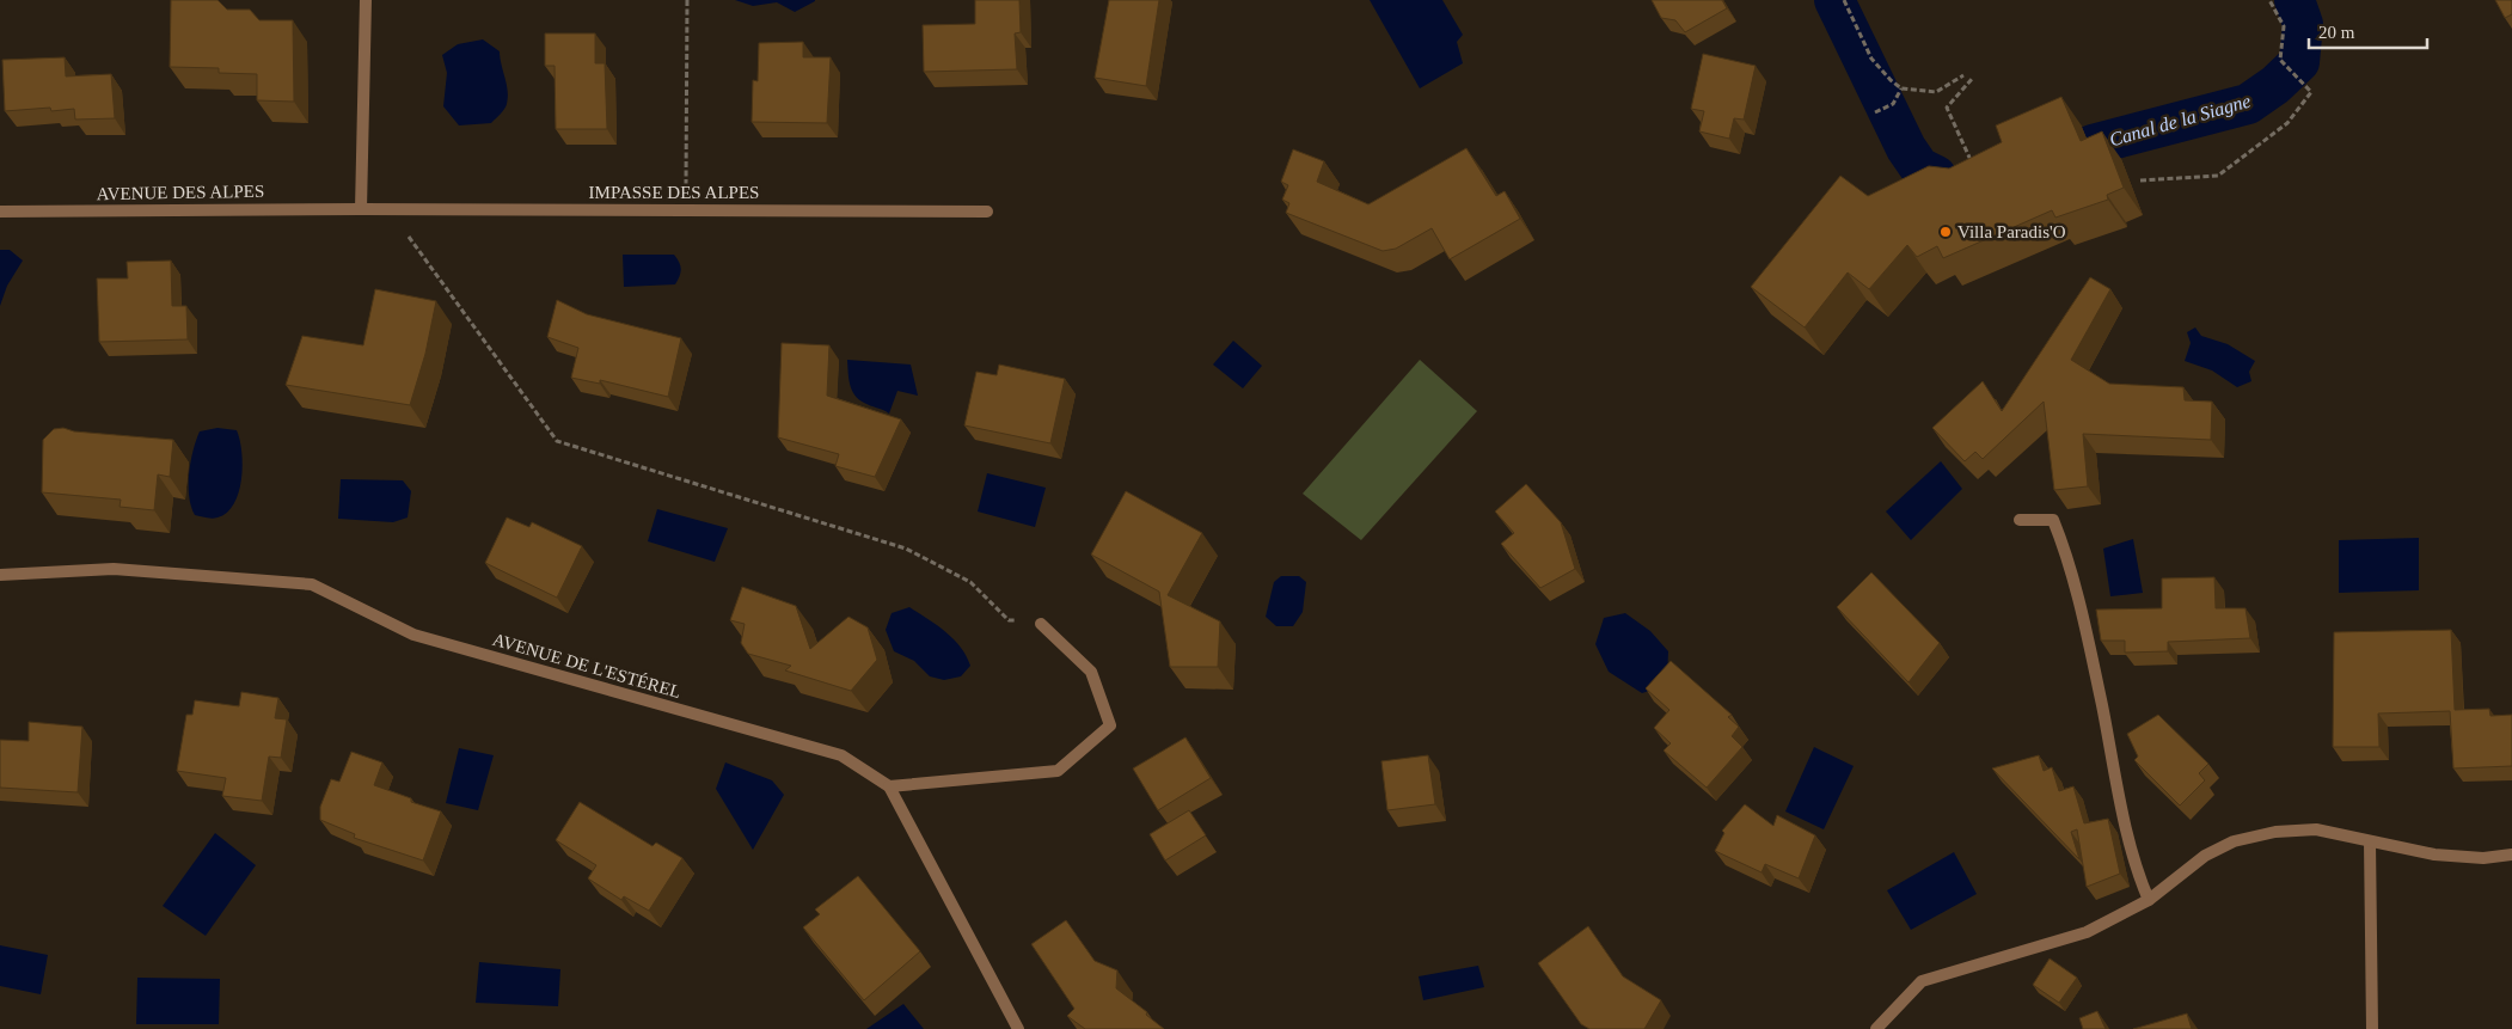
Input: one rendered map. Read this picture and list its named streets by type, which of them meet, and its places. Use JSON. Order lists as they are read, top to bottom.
{
  "streets": {
    "street": ["AVENUE DES ALPES", "IMPASSE DES ALPES", "AVENUE DE L'ESTÉREL"]
  },
  "crossings": [
    ["AVENUE DES ALPES", "IMPASSE DES ALPES"]
  ],
  "water": ["Canal de la Siagne"],
  "places": ["Villa Paradis'O"],
  "scale_bar": "20 m"
}
